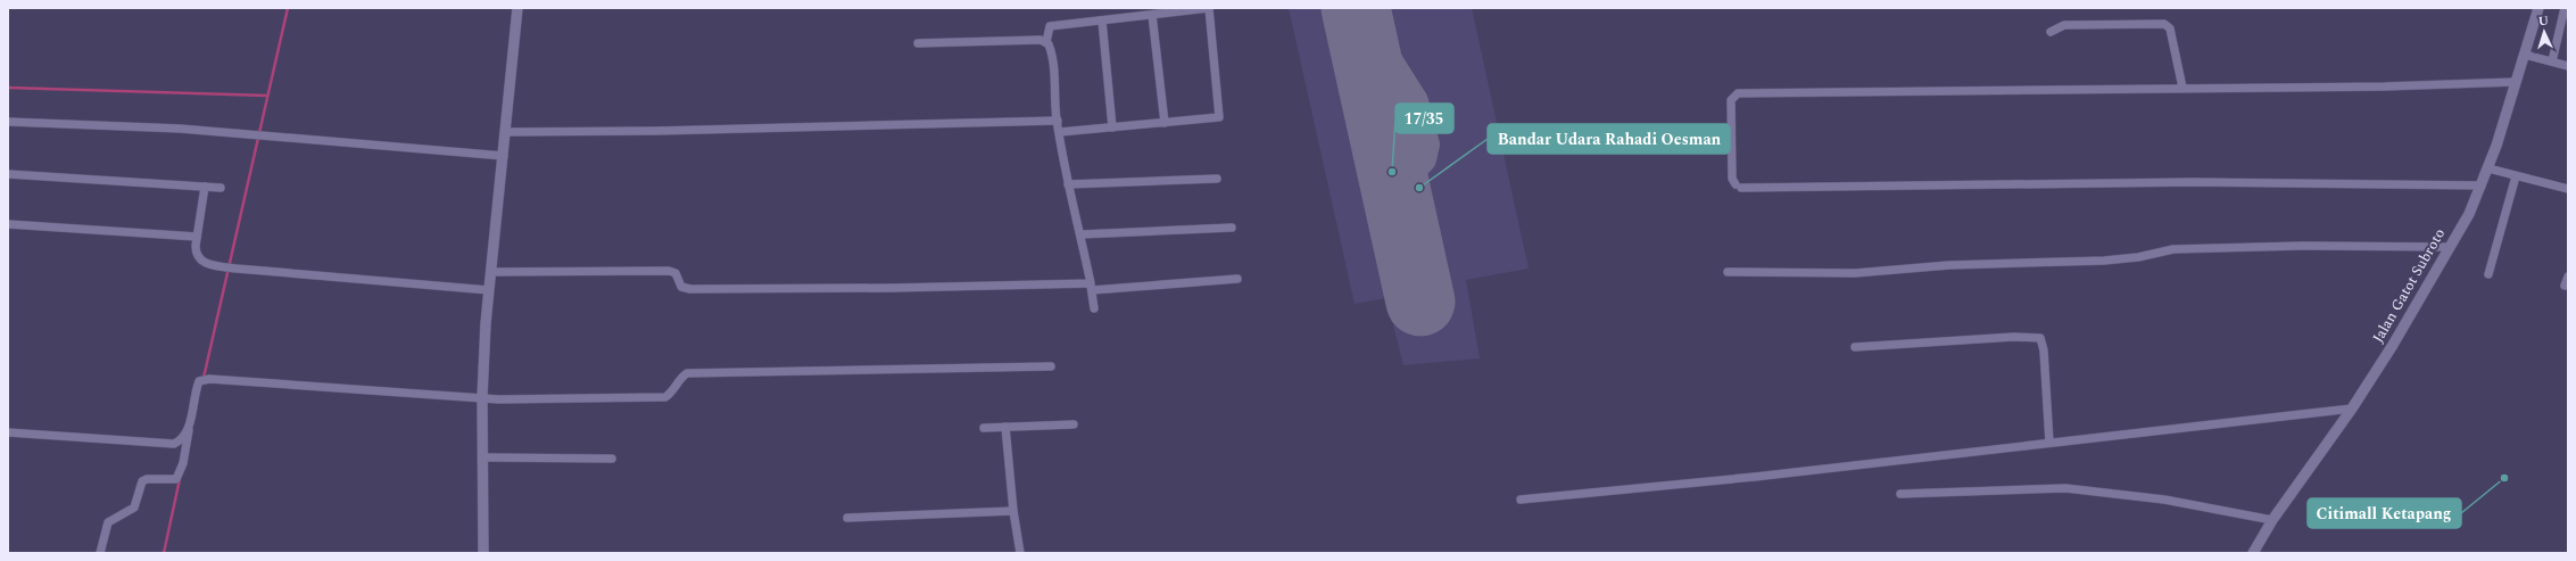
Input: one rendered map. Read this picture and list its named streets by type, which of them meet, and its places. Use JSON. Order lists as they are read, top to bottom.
{
  "streets": {
    "street": ["Jalan Gatot Subroto"]
  },
  "places": ["17/35", "Bandar Udara Rahadi Oesman", "Citimall Ketapang"],
  "north": "top"
}
